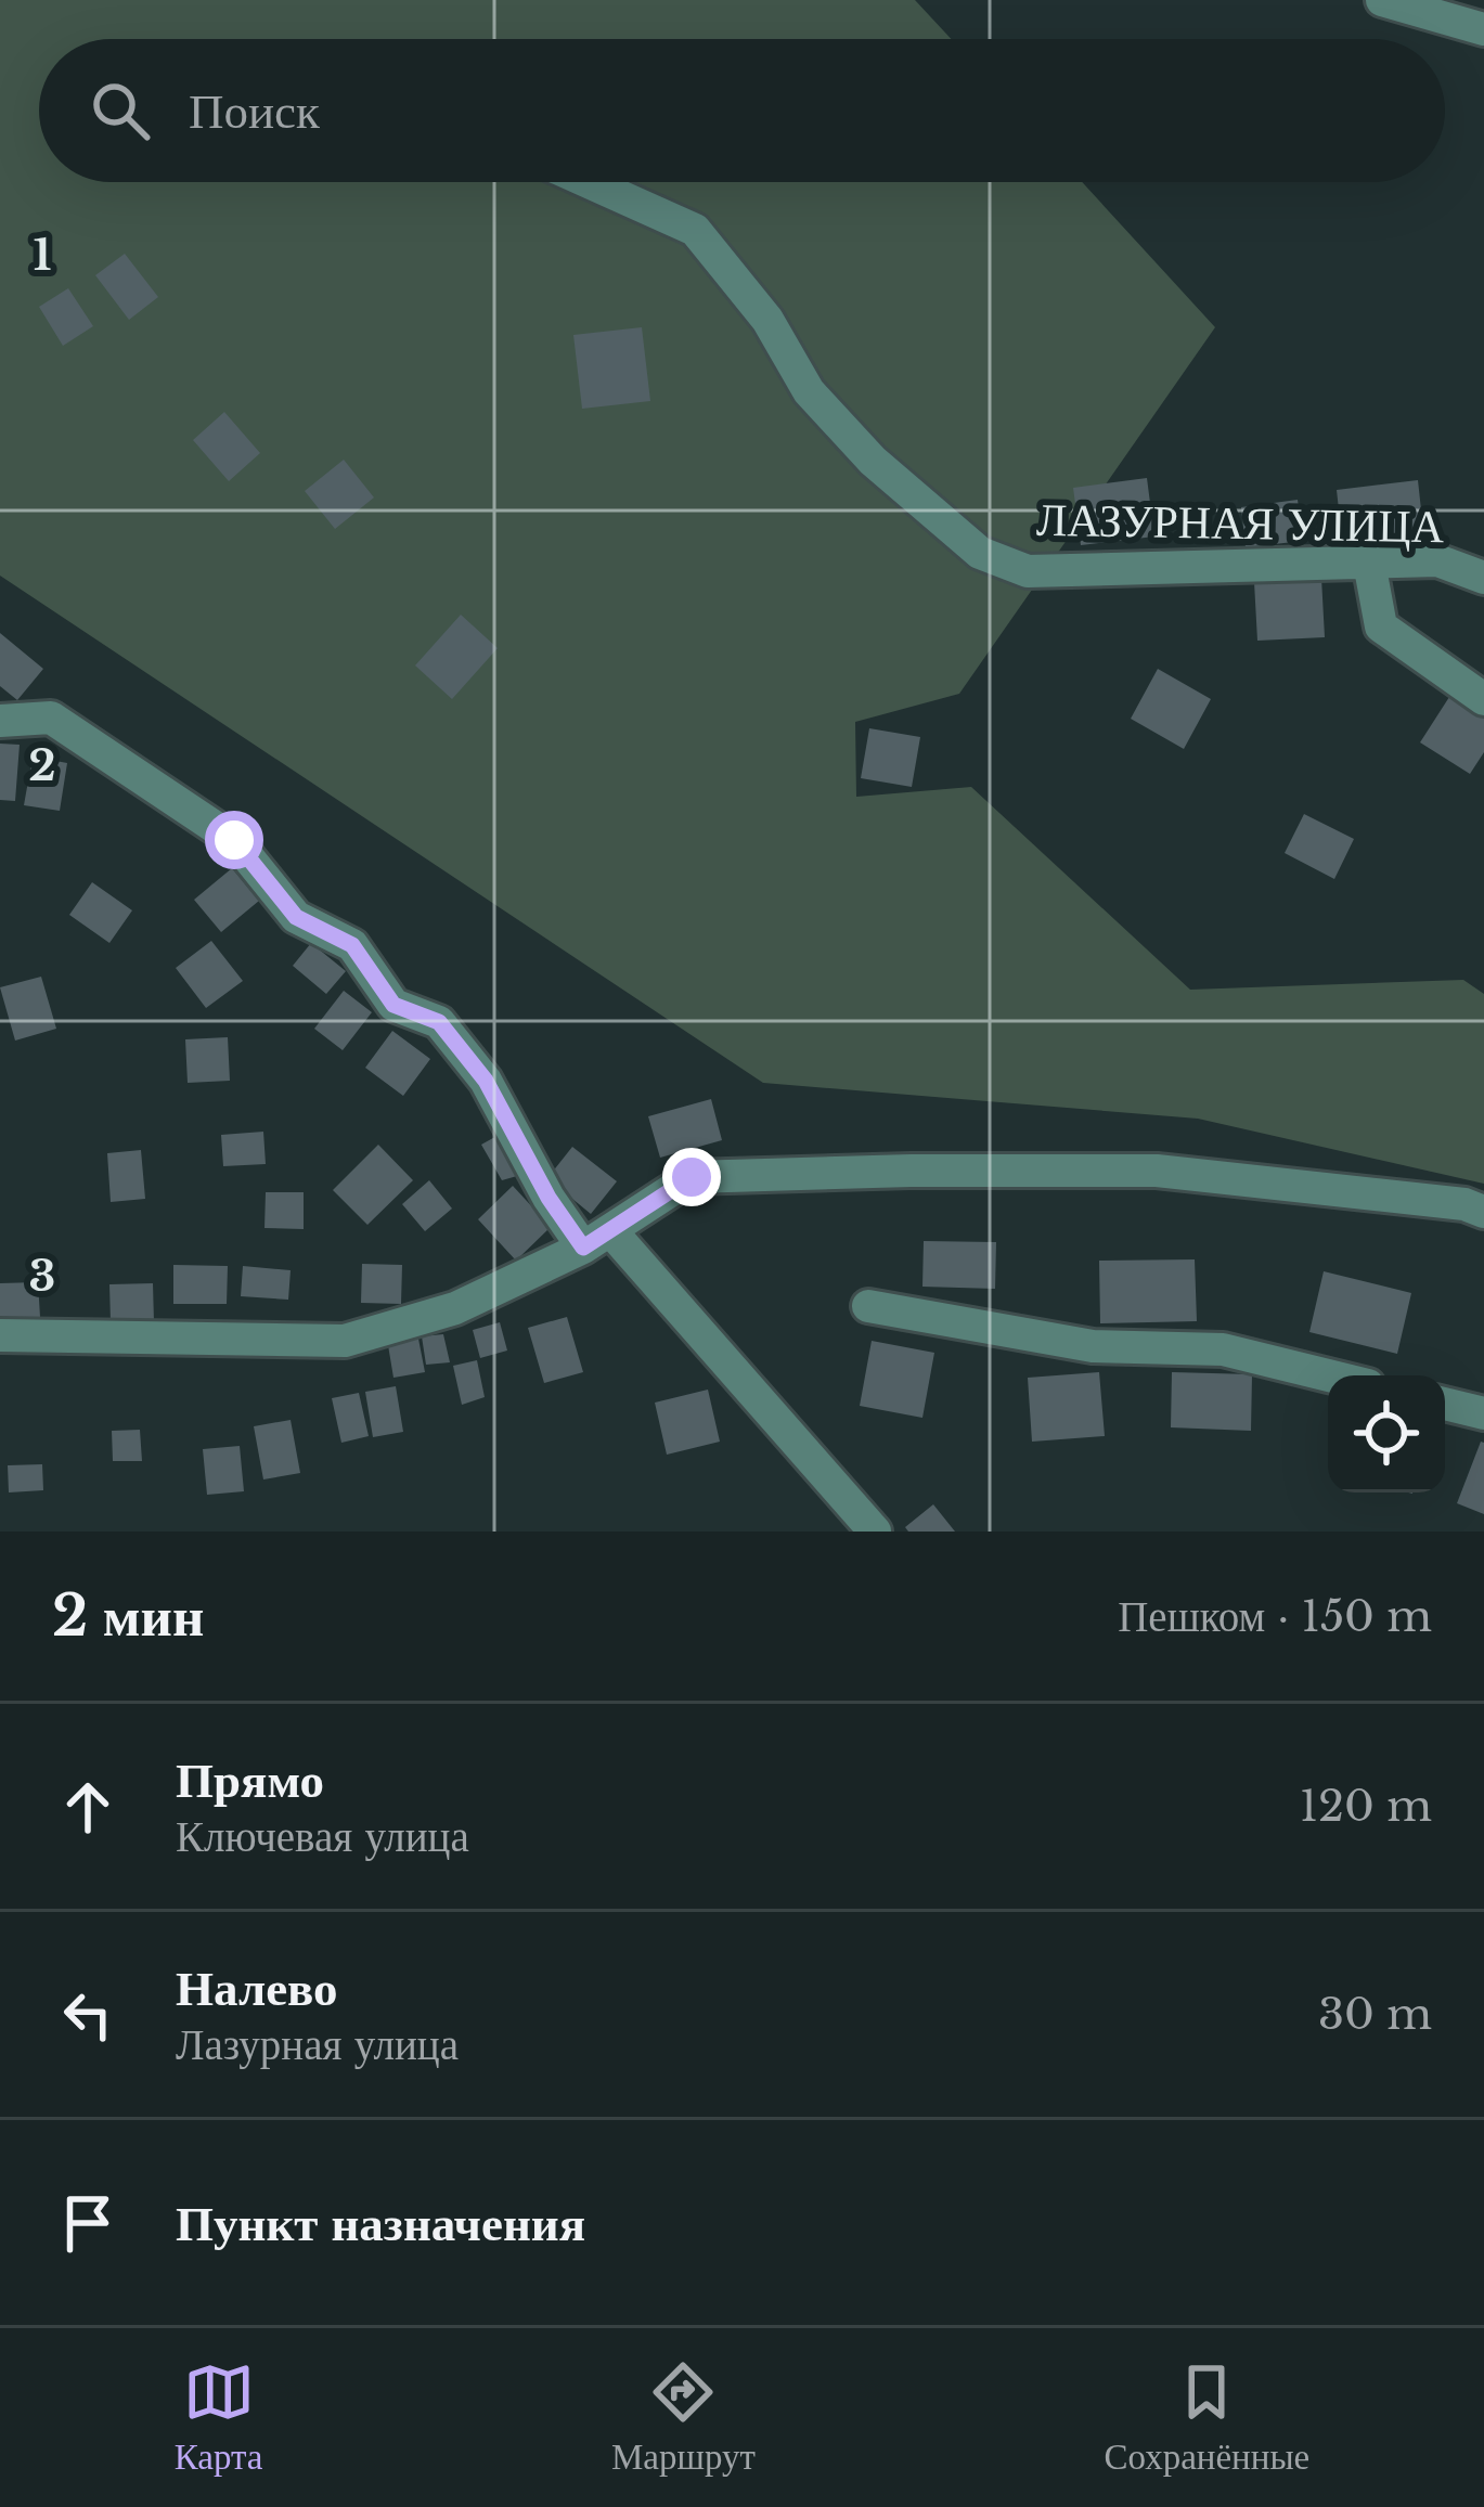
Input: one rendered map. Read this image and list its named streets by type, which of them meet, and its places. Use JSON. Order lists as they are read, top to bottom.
{
  "streets": {
    "street": ["ЛАЗУРНАЯ УЛИЦА"]
  },
  "page": {
    "search": "Поиск",
    "heading": ["2 мин", "Пешком · 150 m"],
    "list": [
      ["Прямо", "Ключевая улица", "120 m"],
      ["Налево", "Лазурная улица", "30 m"],
      "Пункт назначения"
    ],
    "nav": ["Карта", "Маршрут", "Сохранённые"]
  },
  "grid": {
    "rows": ["1", "2", "3"]
  }
}
